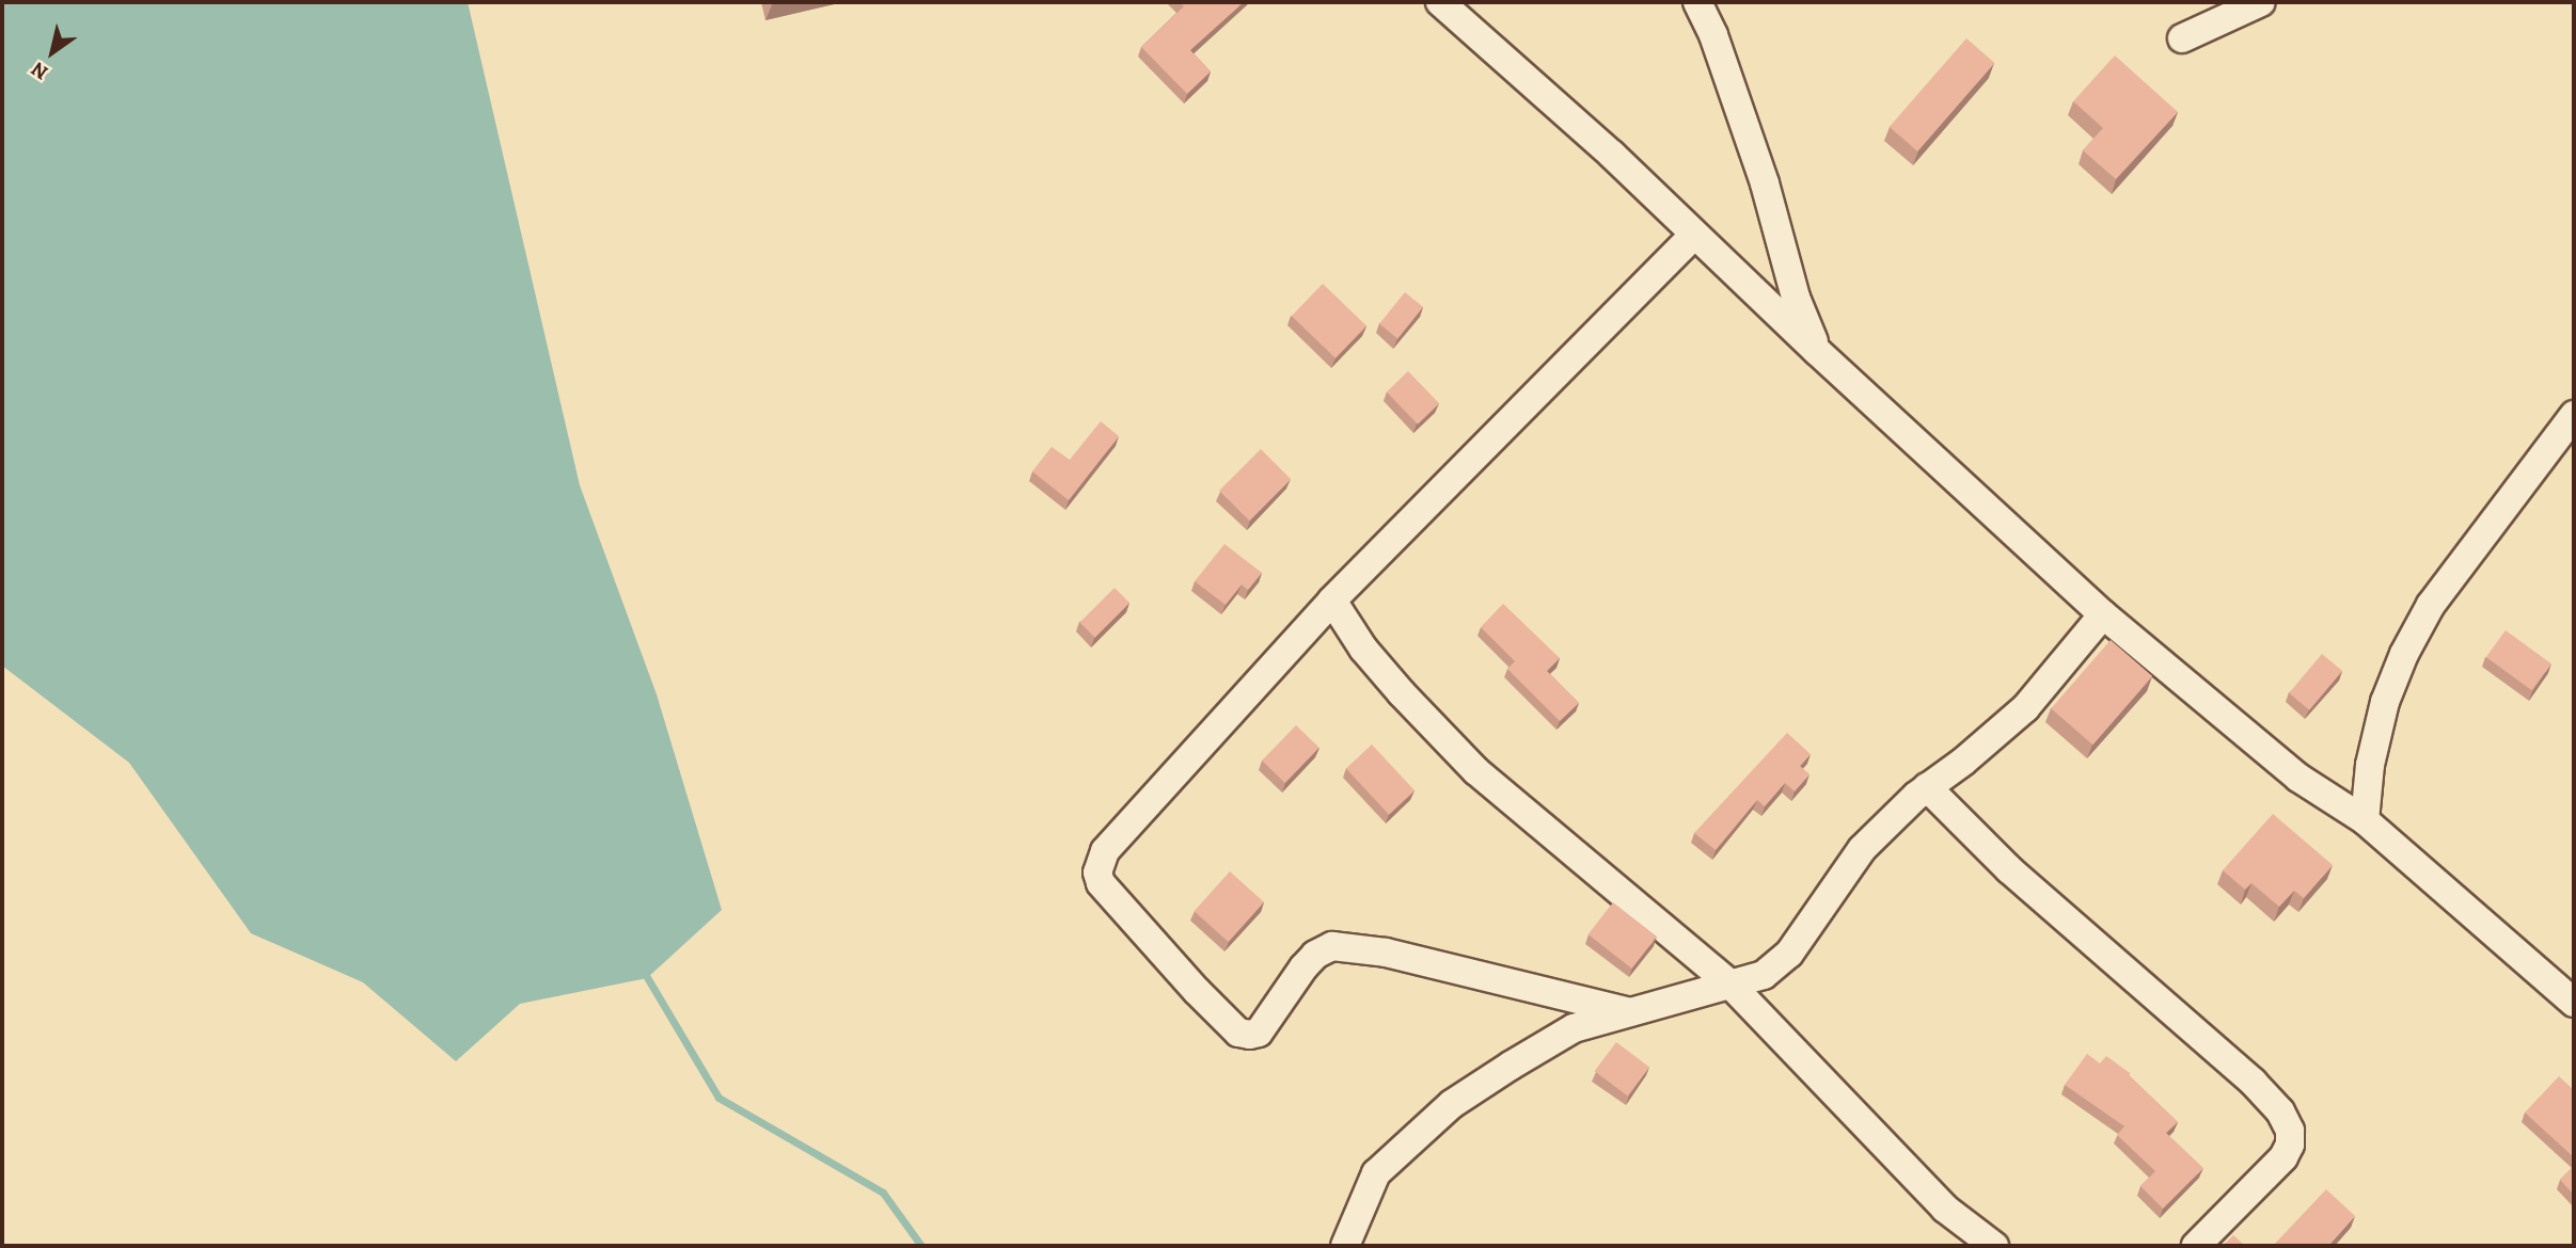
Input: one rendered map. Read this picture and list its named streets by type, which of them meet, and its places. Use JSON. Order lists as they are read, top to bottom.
{
  "north": "bottom left"
}
